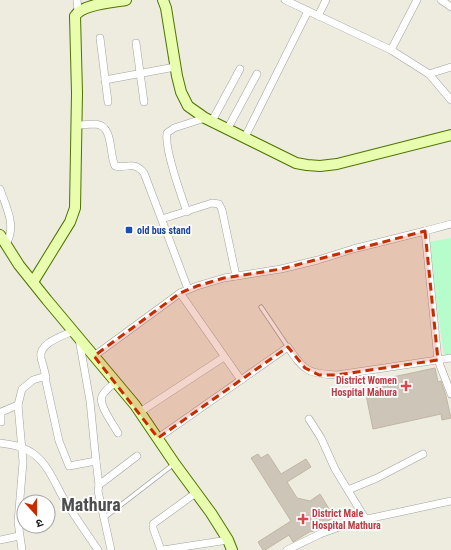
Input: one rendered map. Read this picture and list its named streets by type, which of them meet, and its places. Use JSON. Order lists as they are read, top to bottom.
{
  "districts": ["Mathura"],
  "places": {
    "transit": ["old bus stand"],
    "health": ["District Women Hospital Mahura", "District Male Hospital Mathura"]
  },
  "north": "bottom"
}
